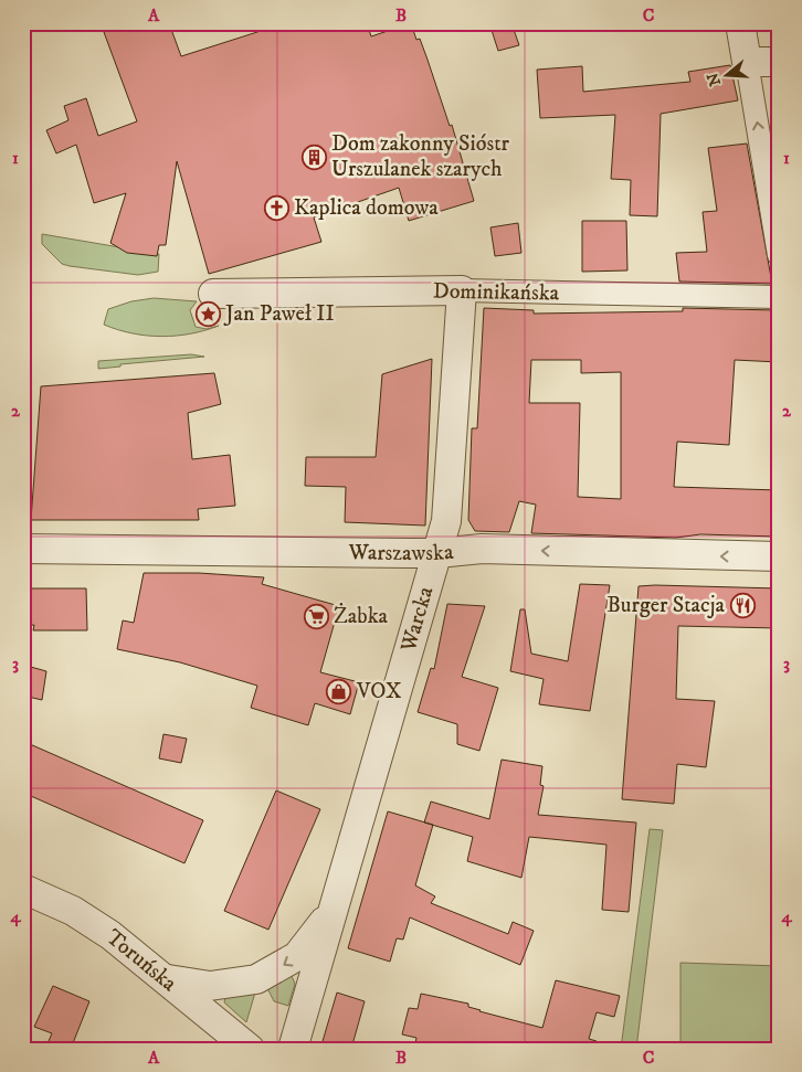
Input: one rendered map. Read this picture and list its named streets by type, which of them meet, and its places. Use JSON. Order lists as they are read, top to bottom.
{
  "streets": {
    "street": [
      "Dominikańska",
      "Warszawska",
      "Warcka",
      "Toruńska"
    ]
  },
  "crossings": [
    ["Dominikańska", "Warcka"],
    ["Warszawska", "Warcka"],
    ["Warcka", "Toruńska"]
  ],
  "one_way": ["Warszawska"],
  "places": {
    "building": ["Dom zakonny Sióstr Urszulanek szarych"],
    "church": ["Kaplica domowa"],
    "place": ["Jan Paweł II"],
    "restaurant": ["Burger Stacja"],
    "supermarket": ["Żabka"],
    "shop": ["VOX"]
  },
  "north": "left",
  "grid": {
    "columns": ["A", "B", "C"],
    "rows": [
      "1",
      "2",
      "3",
      "4"
    ]
  }
}
